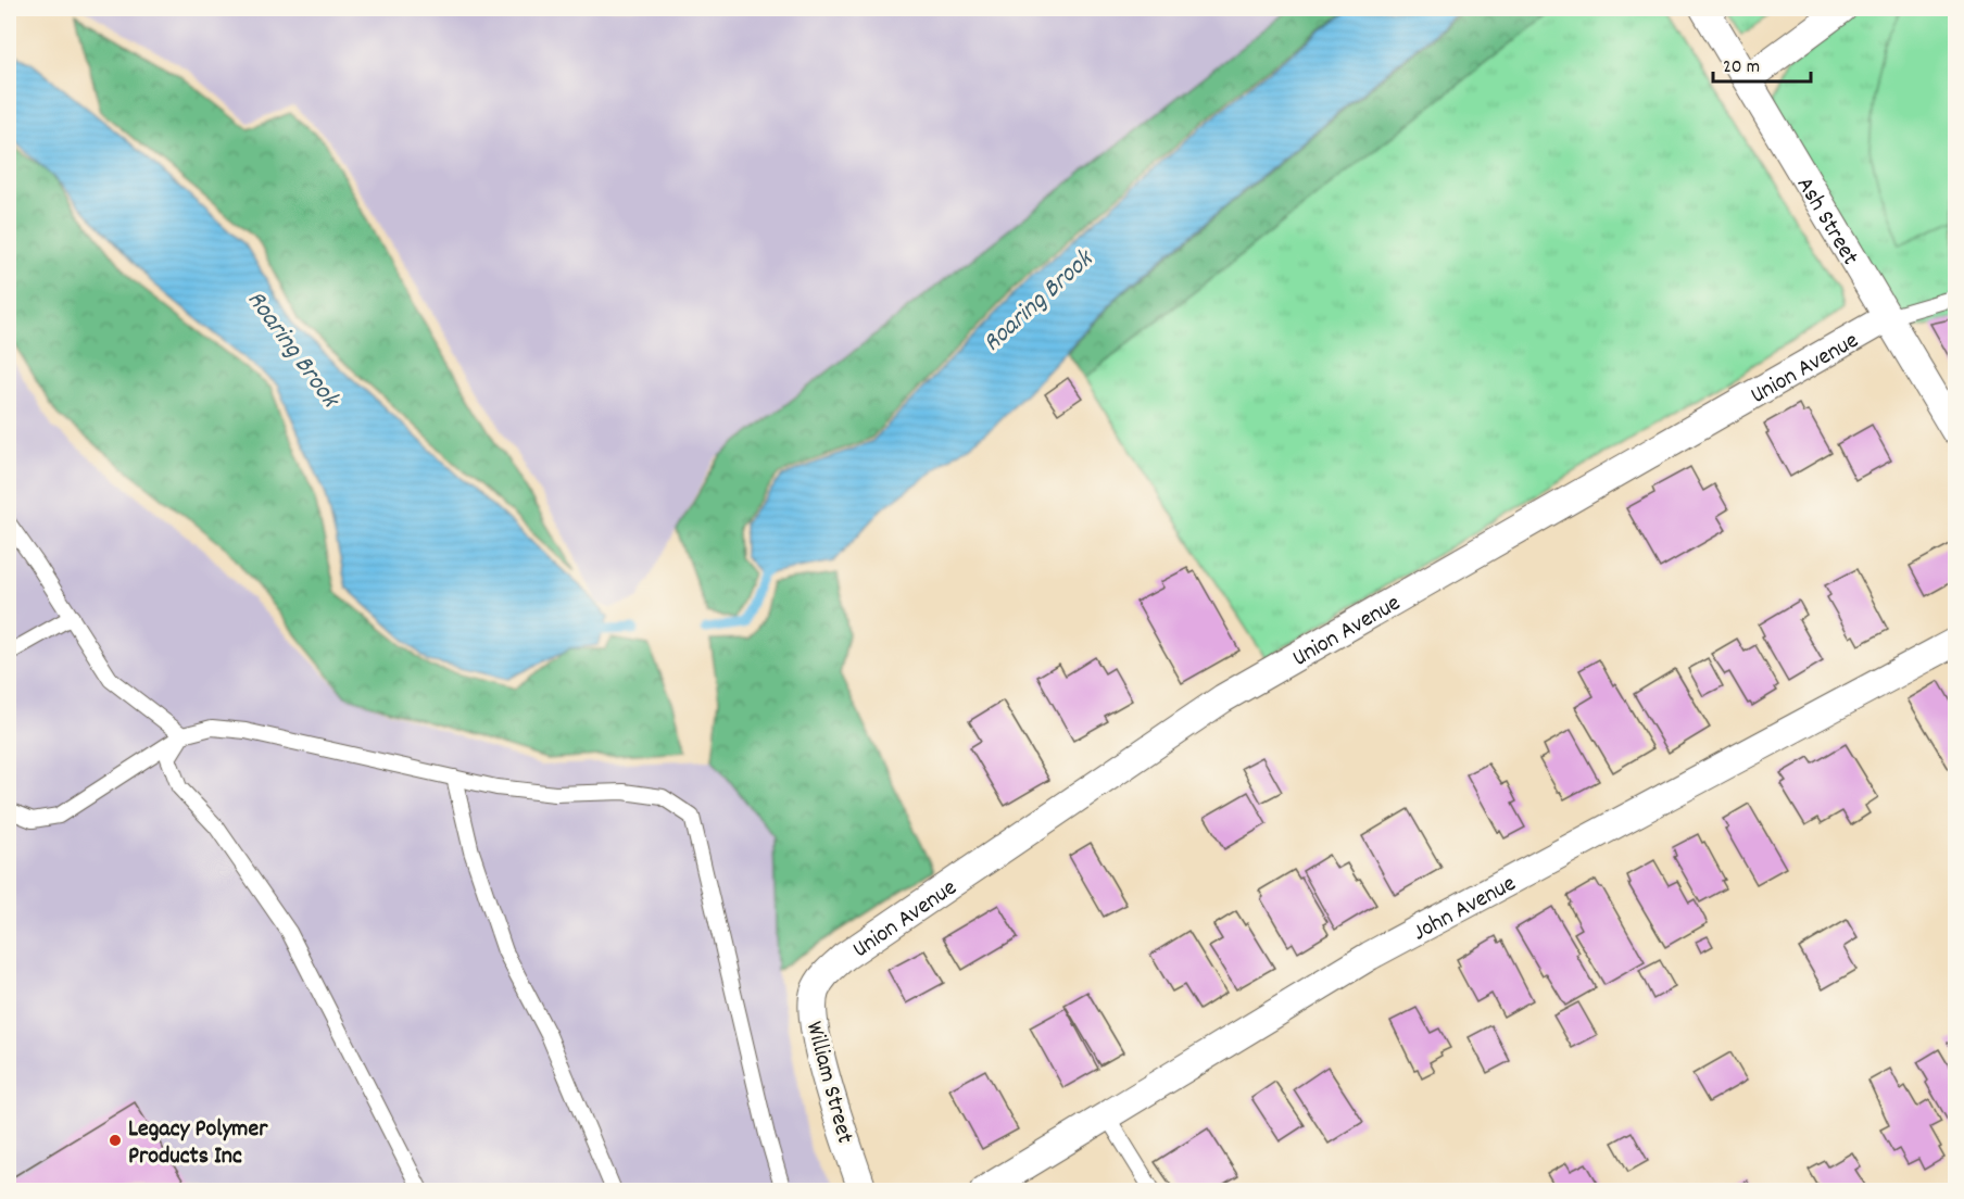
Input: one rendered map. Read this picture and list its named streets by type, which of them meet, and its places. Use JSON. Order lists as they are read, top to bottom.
{
  "streets": {
    "street": [
      "Ash Street",
      "Union Avenue",
      "John Avenue",
      "William Street"
    ]
  },
  "crossings": [
    ["Ash Street", "Union Avenue"],
    ["Union Avenue", "William Street"]
  ],
  "water": ["Roaring Brook"],
  "places": ["Legacy Polymer Products Inc"],
  "scale_bar": "20 m"
}
